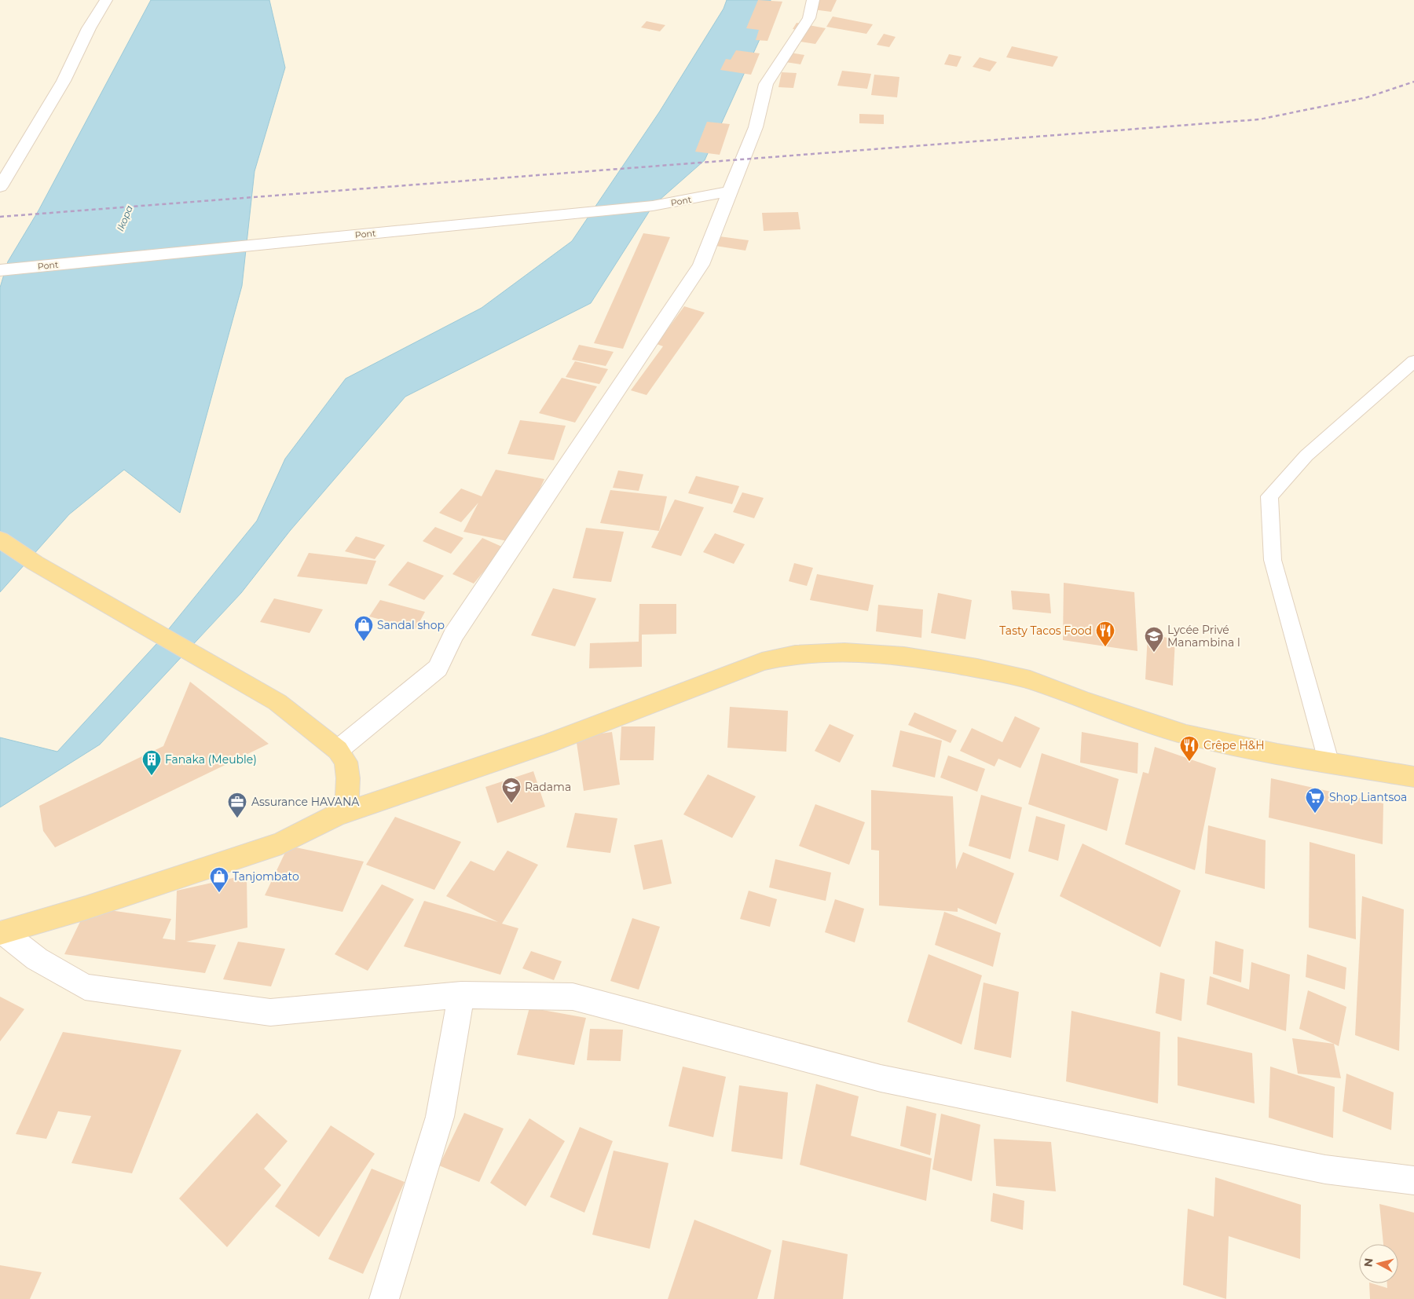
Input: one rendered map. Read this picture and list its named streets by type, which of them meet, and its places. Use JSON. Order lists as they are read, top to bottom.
{
  "streets": {
    "street": ["Pont"]
  },
  "water": ["Ikopa"],
  "places": {
    "shop": ["Sandal shop", "Tanjombato"],
    "restaurant": ["Tasty Tacos Food", "Crêpe H&H"],
    "school or university": ["Lycée Privé Manambina I", "Radama"],
    "building": ["Fanaka (Meuble)"],
    "supermarket": ["Shop Liantsoa"],
    "office": ["Assurance HAVANA"]
  },
  "north": "left"
}
